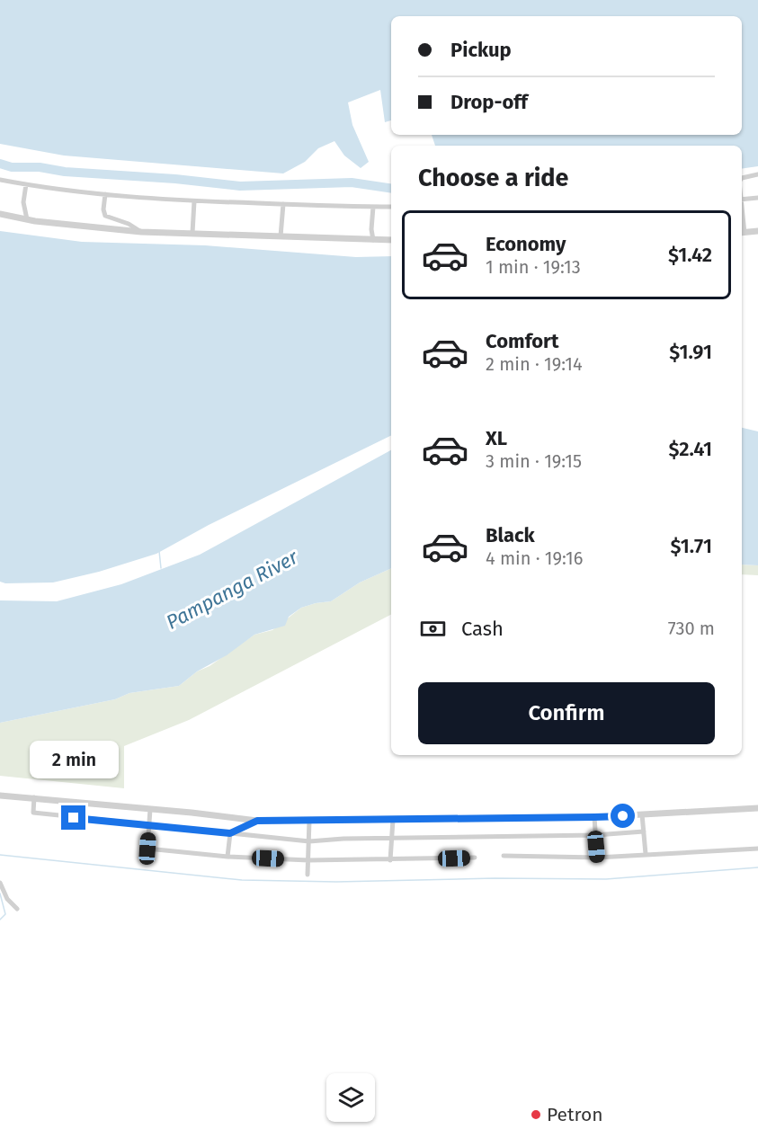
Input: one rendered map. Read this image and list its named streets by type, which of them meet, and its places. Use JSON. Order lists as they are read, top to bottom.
{
  "water": ["Pampanga River"],
  "places": ["Petron"],
  "page": {
    "banner": ["Pickup", "Drop-off"],
    "heading": "Choose a ride",
    "list": [
      {
        "name": "Economy",
        "note": "1 min · 19:13",
        "value": "$1.42"
      },
      {
        "name": "Comfort",
        "note": "2 min · 19:14",
        "value": "$1.91"
      },
      {
        "name": "XL",
        "note": "3 min · 19:15",
        "value": "$2.41"
      },
      {
        "name": "Black",
        "note": "4 min · 19:16",
        "value": "$1.71"
      }
    ],
    "pay": ["Cash", "730 m"],
    "buttons": "Confirm",
    "bubble": "2 min"
  }
}
